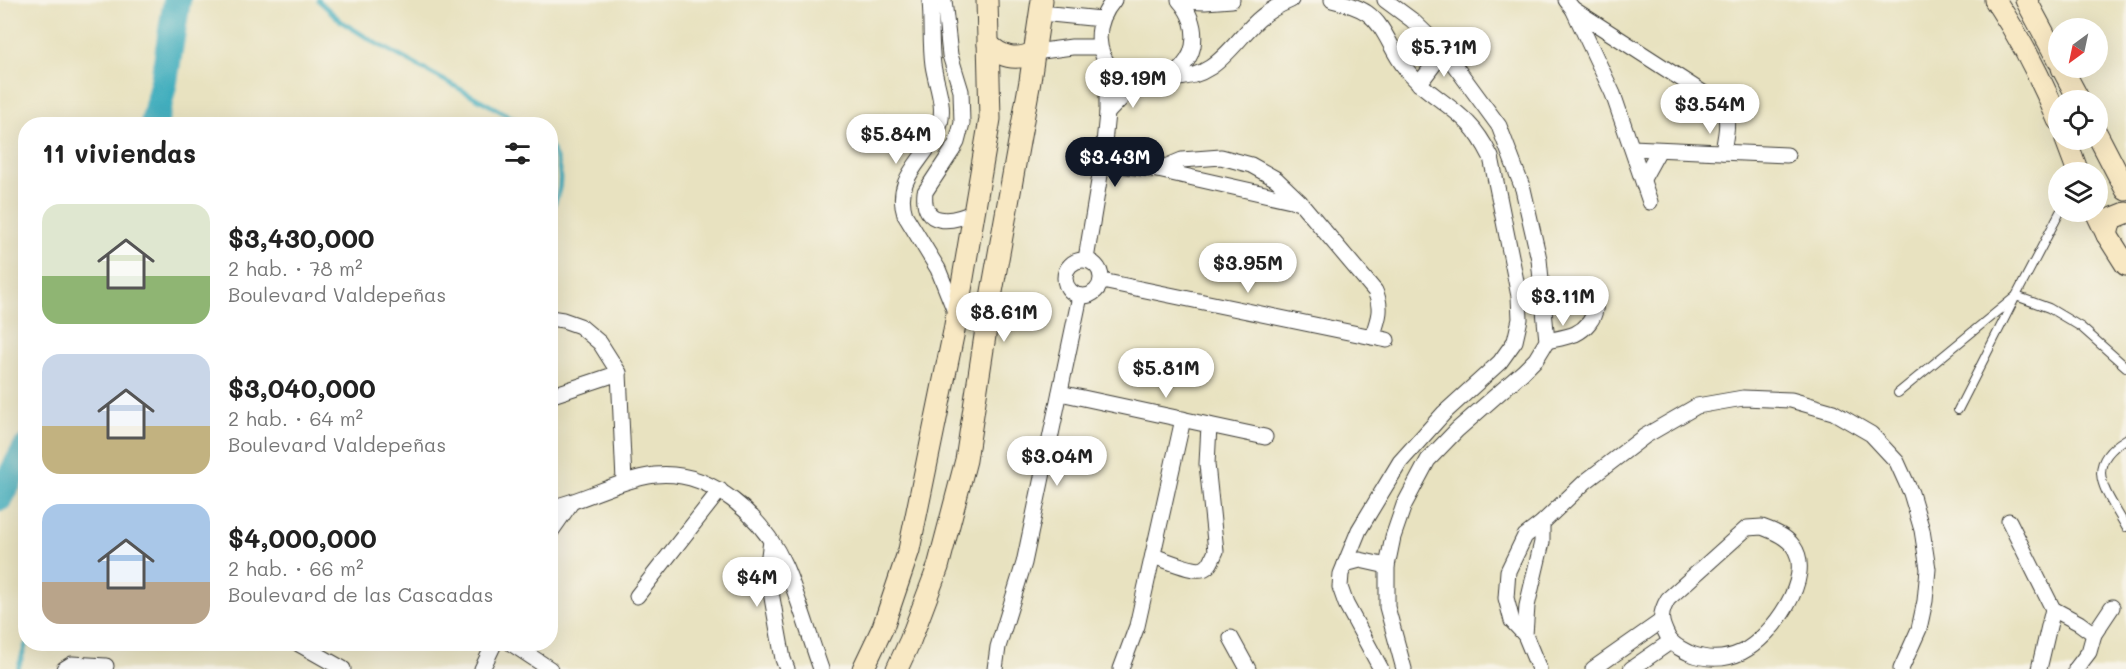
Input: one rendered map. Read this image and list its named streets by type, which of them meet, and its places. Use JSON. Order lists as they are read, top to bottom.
{
  "north": "bottom left",
  "page": {
    "price": [
      "$5.71M",
      "$9.19M",
      "$3.54M",
      "$5.84M",
      "$3.43M",
      "$3.95M",
      "$3.11M",
      "$8.61M",
      "$5.81M",
      "$3.04M",
      "$4M"
    ],
    "heading": "11 viviendas",
    "list": [
      {
        "name": "$3,430,000",
        "note": "2 hab. · 78 m² · Boulevard Valdepeñas"
      },
      {
        "name": "$3,040,000",
        "note": "2 hab. · 64 m² · Boulevard Valdepeñas"
      },
      {
        "name": "$4,000,000",
        "note": "2 hab. · 66 m² · Boulevard de las Cascadas"
      }
    ]
  }
}
